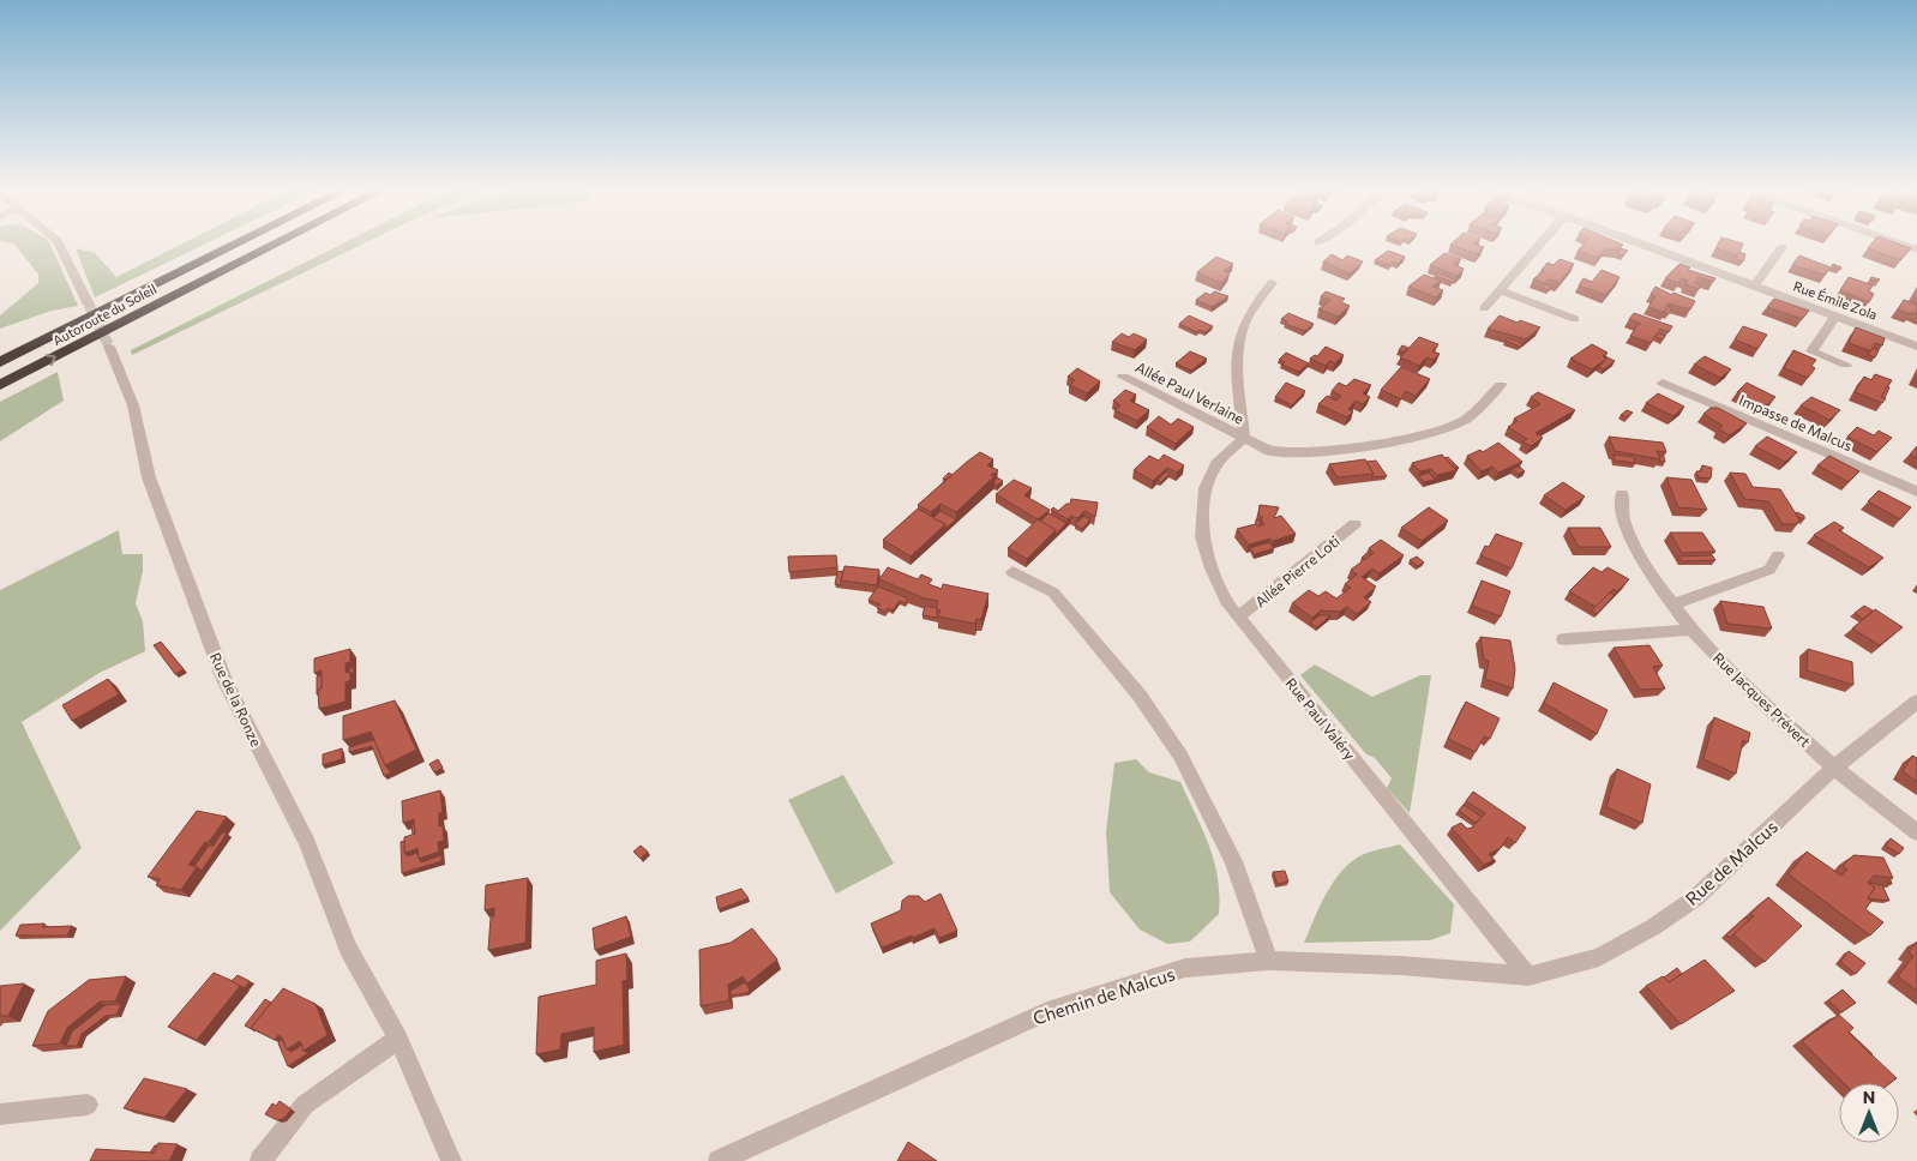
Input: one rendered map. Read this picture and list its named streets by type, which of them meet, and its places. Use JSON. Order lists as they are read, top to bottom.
{
  "streets": {
    "highway": ["Autoroute du Soleil"],
    "street": [
      "Rue Émile Zola",
      "Allée Paul Verlaine",
      "Impasse de Malcus",
      "Allée Pierre Loti",
      "Rue de la Ronze",
      "Rue Jacques Prévert",
      "Rue Paul Valéry",
      "Rue de Malcus",
      "Chemin de Malcus"
    ]
  },
  "crossings": [
    ["Allée Paul Verlaine", "Rue Paul Valéry"],
    ["Allée Pierre Loti", "Rue Paul Valéry"],
    ["Rue Jacques Prévert", "Rue de Malcus"],
    ["Rue Paul Valéry", "Rue de Malcus"],
    ["Rue Paul Valéry", "Chemin de Malcus"],
    ["Rue de Malcus", "Chemin de Malcus"]
  ],
  "north": "top"
}
